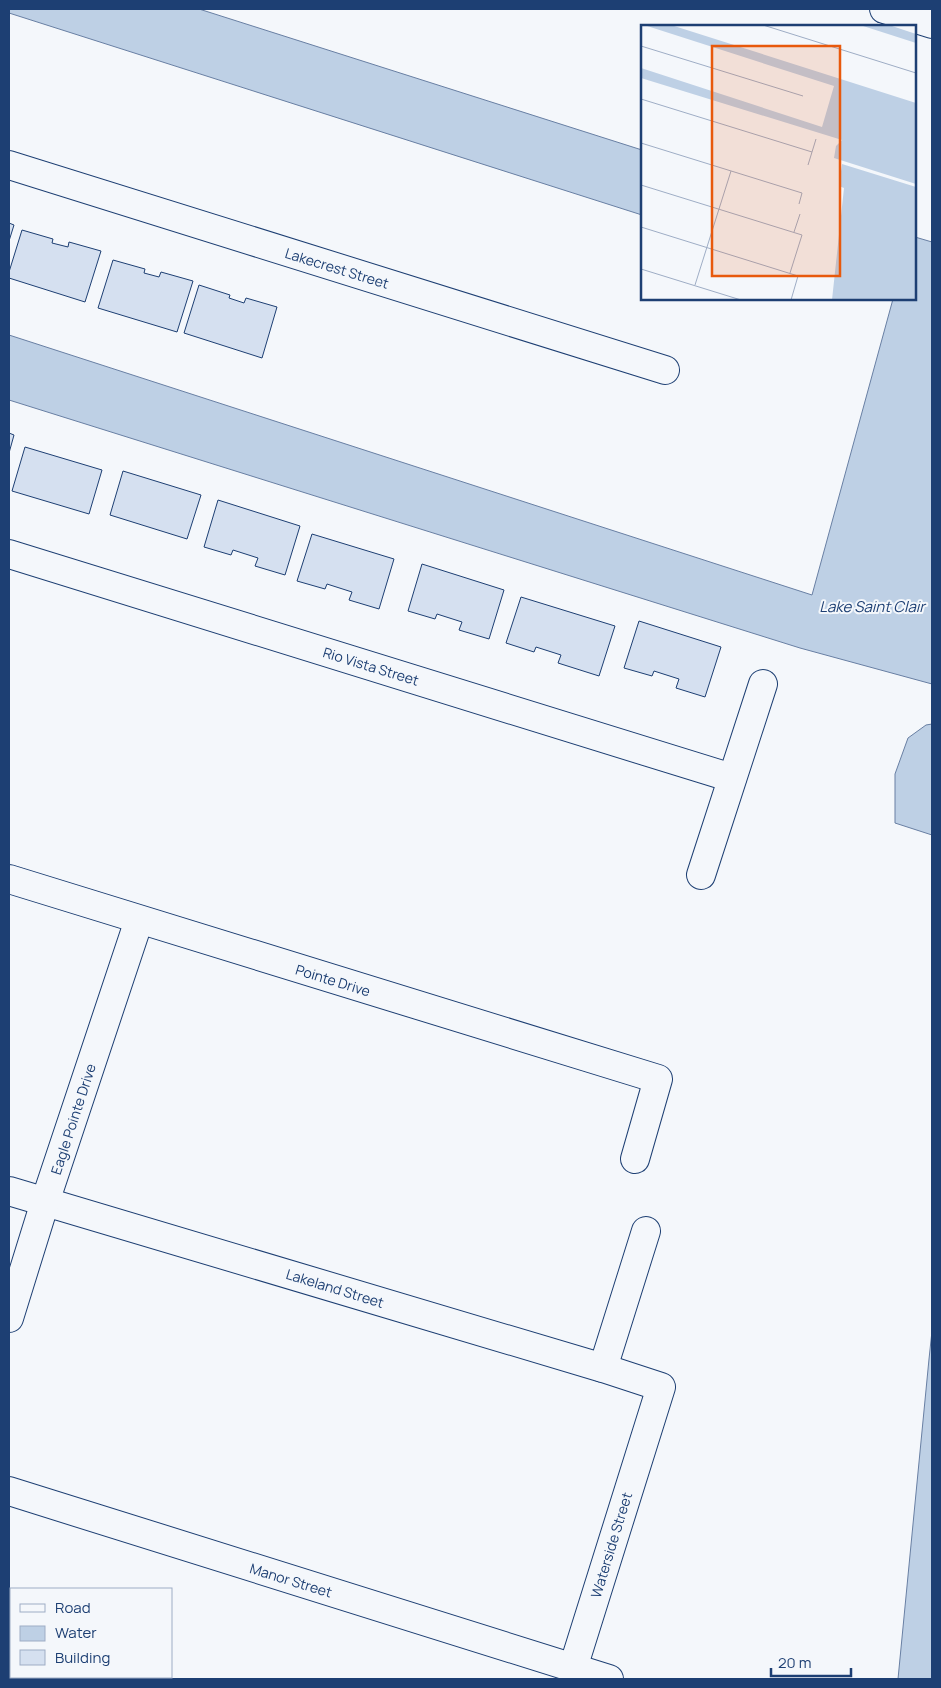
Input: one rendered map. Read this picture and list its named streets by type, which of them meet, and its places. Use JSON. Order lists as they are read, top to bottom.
{
  "streets": {
    "street": [
      "Lakecrest Street",
      "Rio Vista Street",
      "Pointe Drive",
      "Eagle Pointe Drive",
      "Lakeland Street",
      "Waterside Street",
      "Manor Street"
    ]
  },
  "crossings": [
    ["Pointe Drive", "Eagle Pointe Drive"],
    ["Eagle Pointe Drive", "Lakeland Street"],
    ["Lakeland Street", "Waterside Street"],
    ["Waterside Street", "Manor Street"]
  ],
  "water": ["Lake Saint Clair"],
  "legend": ["Road", "Water", "Building"],
  "scale_bar": "20 m"
}
